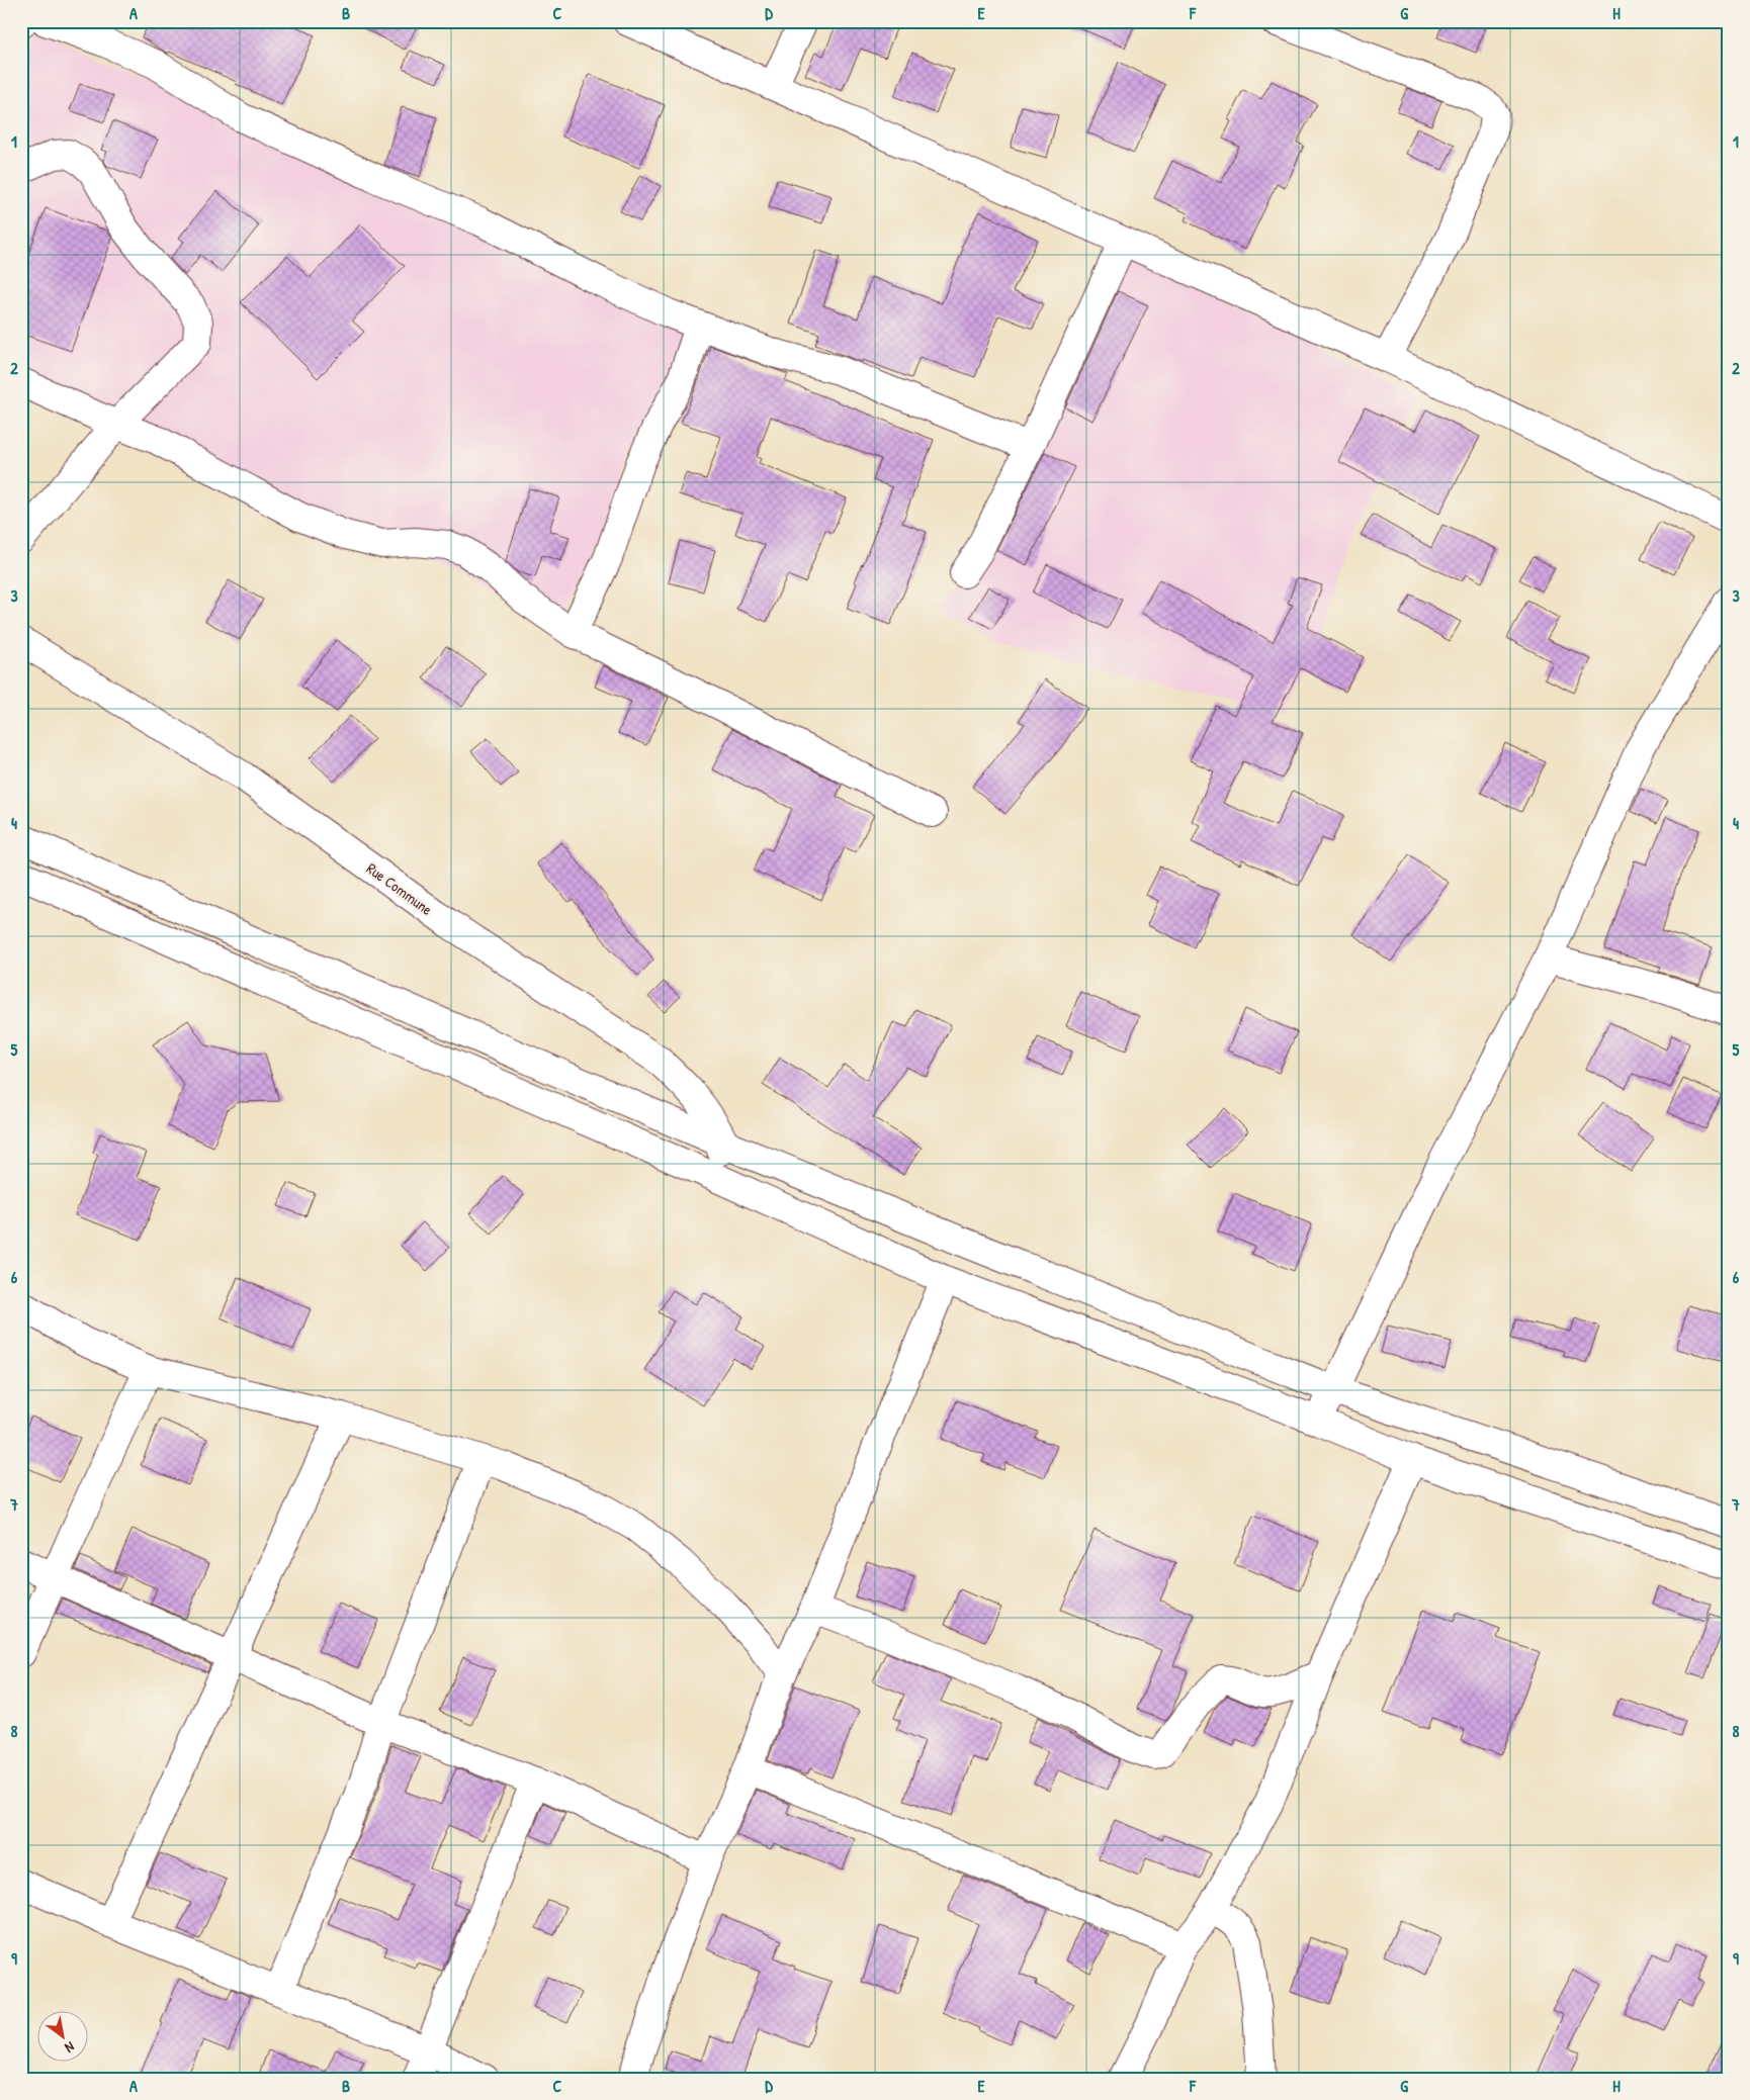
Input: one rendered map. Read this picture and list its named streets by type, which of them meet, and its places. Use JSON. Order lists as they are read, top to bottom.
{
  "streets": {
    "street": ["Rue Commune"]
  },
  "north": "bottom right",
  "grid": {
    "columns": [
      "A",
      "B",
      "C",
      "D",
      "E",
      "F",
      "G",
      "H"
    ],
    "rows": [
      "1",
      "2",
      "3",
      "4",
      "5",
      "6",
      "7",
      "8",
      "9"
    ]
  }
}
